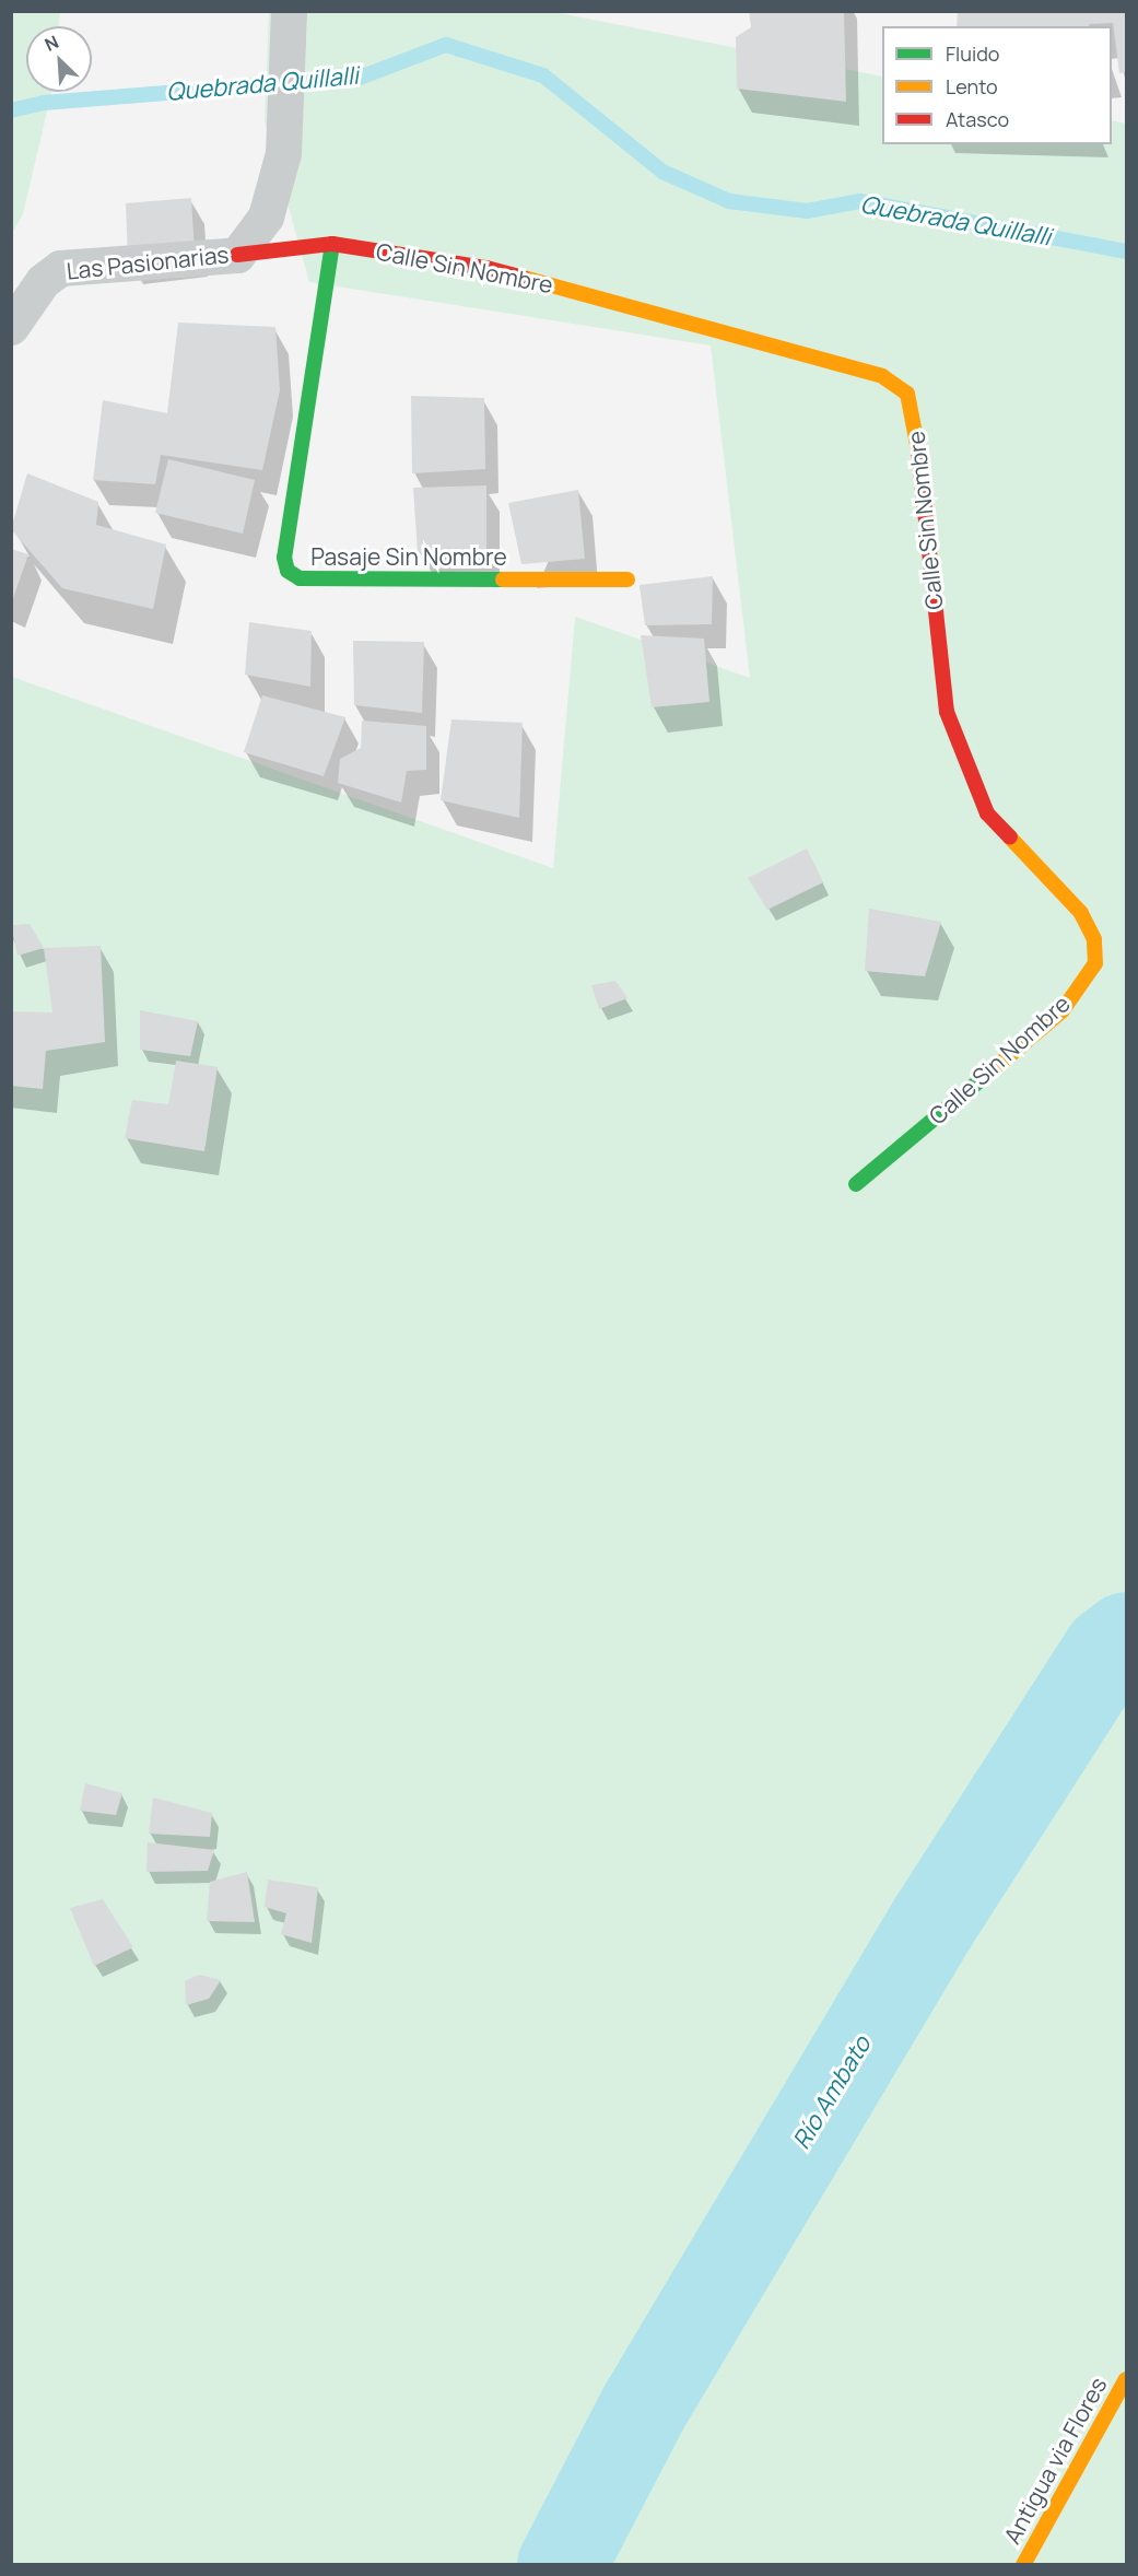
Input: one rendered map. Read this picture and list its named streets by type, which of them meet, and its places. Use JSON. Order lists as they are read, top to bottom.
{
  "streets": {
    "street": [
      "Las Pasionarias",
      "Calle Sin Nombre",
      "Pasaje Sin Nombre",
      "Antigua via Flores"
    ]
  },
  "crossings": [
    ["Las Pasionarias", "Calle Sin Nombre"],
    ["Calle Sin Nombre", "Pasaje Sin Nombre"]
  ],
  "water": ["Quebrada Quillalli", "Río Ambato"],
  "legend": ["Fluido", "Lento", "Atasco"],
  "north": "top left"
}
